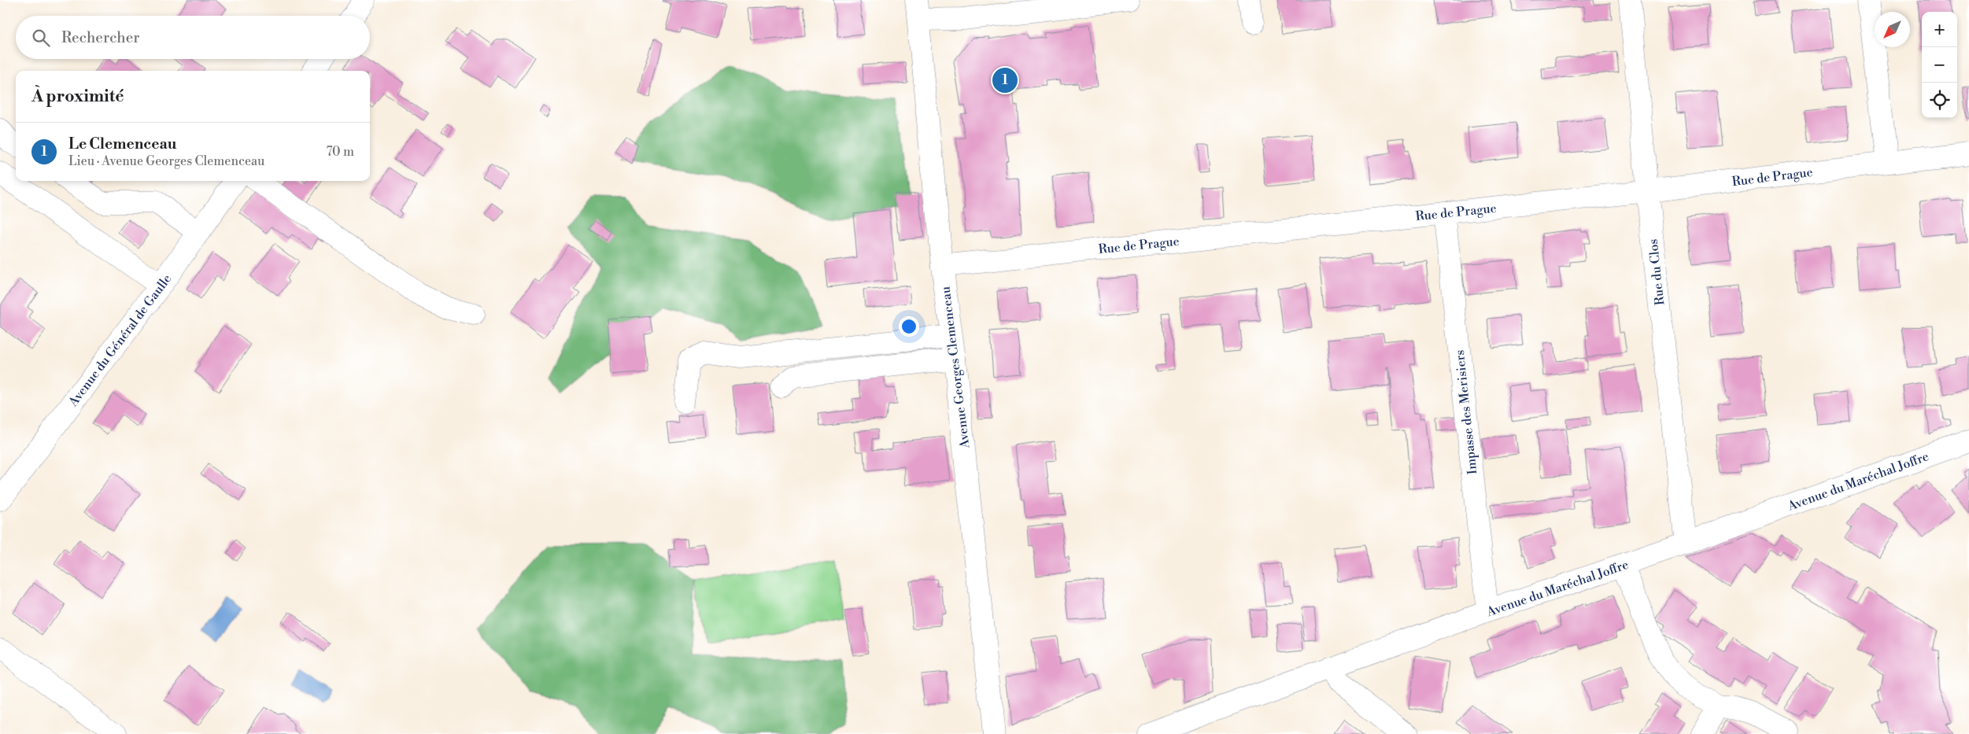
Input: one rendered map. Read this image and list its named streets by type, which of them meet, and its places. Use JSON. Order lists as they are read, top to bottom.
{
  "streets": {
    "street": [
      "Rue de Prague",
      "Rue du Clos",
      "Avenue du Général de Gaulle",
      "Avenue Georges Clemenceau",
      "Impasse des Merisiers",
      "Avenue du Maréchal Joffre"
    ]
  },
  "crossings": [
    ["Rue de Prague", "Rue du Clos"],
    ["Rue de Prague", "Avenue Georges Clemenceau"],
    ["Rue de Prague", "Impasse des Merisiers"],
    ["Rue du Clos", "Avenue du Maréchal Joffre"],
    ["Impasse des Merisiers", "Avenue du Maréchal Joffre"]
  ],
  "north": "bottom left",
  "page": {
    "map_buttons": ["+", "−"],
    "search": "Rechercher",
    "pins": "1",
    "heading": "À proximité",
    "list": [
      {
        "mark": "1",
        "name": "Le Clemenceau",
        "note": "Lieu · Avenue Georges Clemenceau",
        "value": "70 m"
      }
    ]
  }
}
